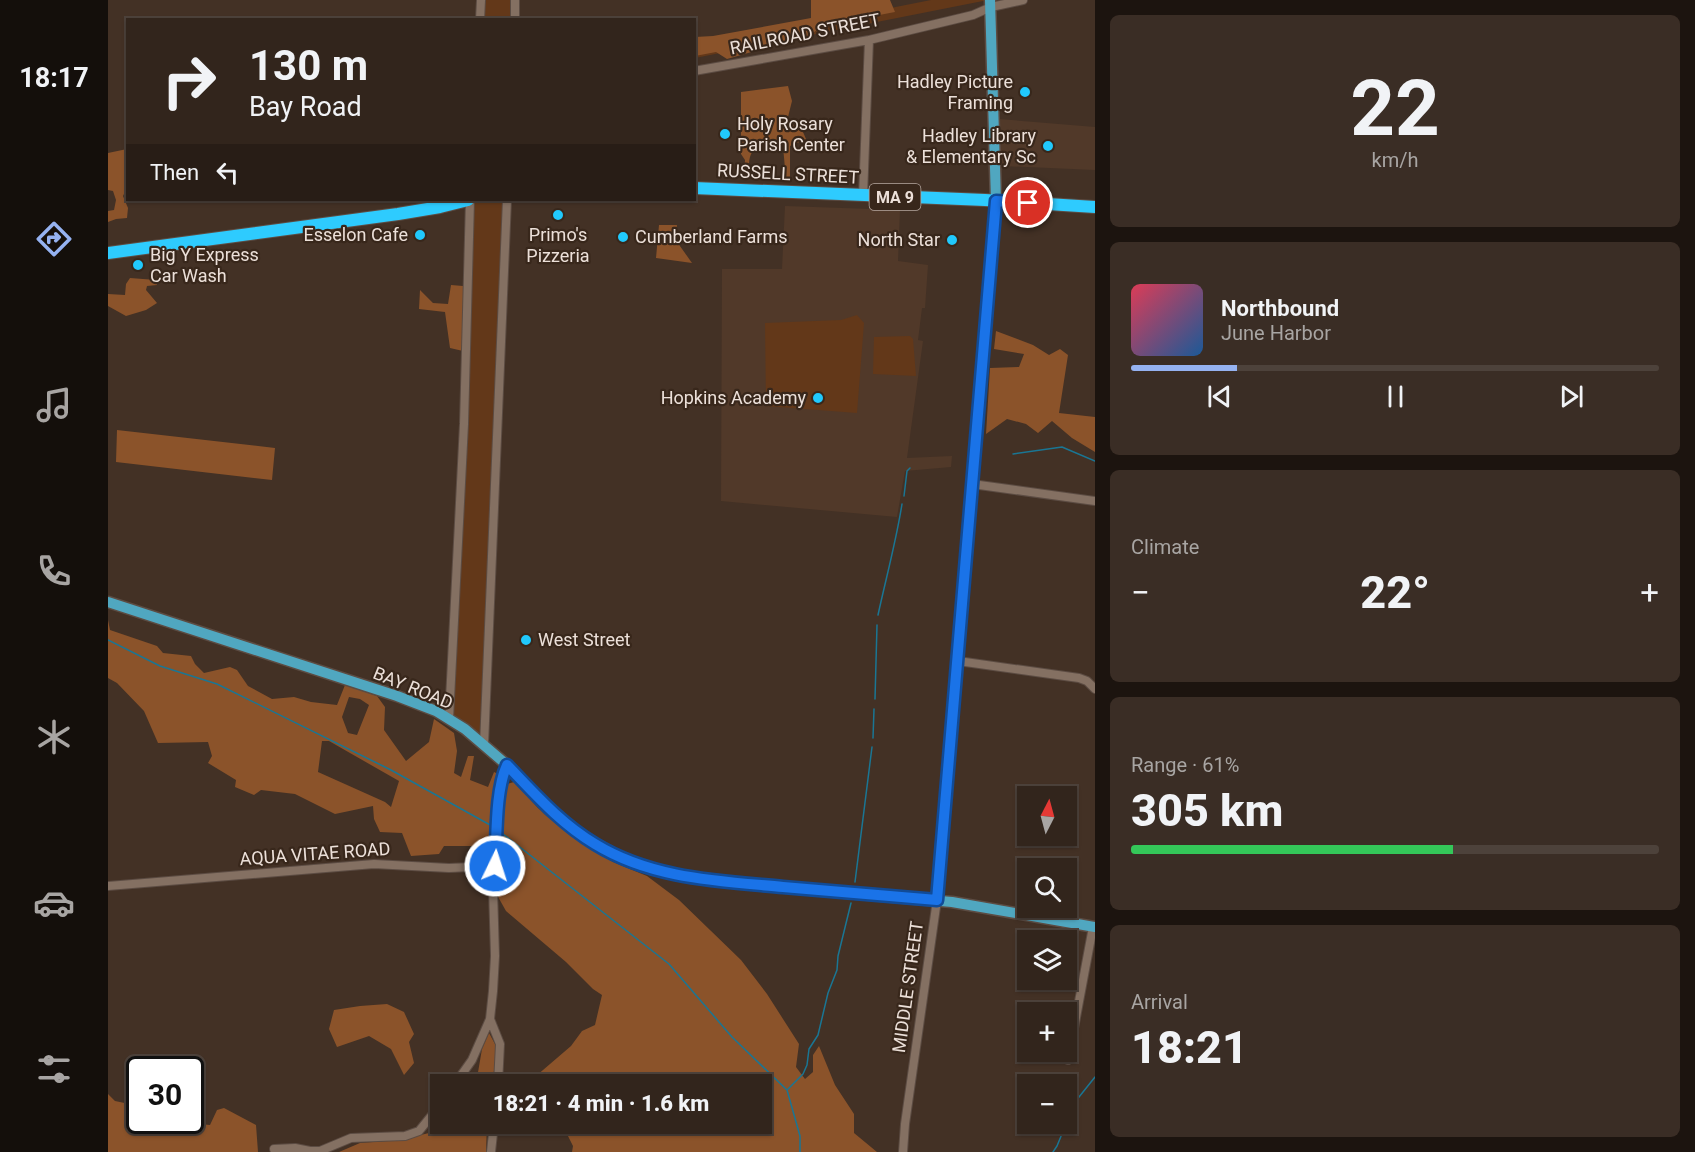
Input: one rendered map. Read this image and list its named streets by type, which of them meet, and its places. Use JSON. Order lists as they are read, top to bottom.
{
  "streets": {
    "highway": ["RUSSELL STREET", "MA 9"],
    "main road": ["BAY ROAD", "MIDDLE STREET"],
    "street": ["RAILROAD STREET", "AQUA VITAE ROAD"]
  },
  "crossings": [
    ["RAILROAD STREET", "MIDDLE STREET"],
    ["RUSSELL STREET", "MIDDLE STREET"],
    ["BAY ROAD", "MIDDLE STREET"]
  ],
  "places": [
    "Hadley Picture Framing",
    "Holy Rosary Parish Center",
    "Hadley Library & Elementary Sc",
    "Primo's Pizzeria",
    "Esselon Cafe",
    "Cumberland Farms",
    "North Star",
    "Big Y Express Car Wash",
    "Hopkins Academy",
    "West Street"
  ],
  "north": "top",
  "page": {
    "tabs": "18:17",
    "tile": [
      ["22", "km/h"],
      "Climate",
      ["Range · 61%", "305 km"],
      ["Arrival", "18:21"]
    ],
    "turn": ["130 m", "Bay Road"],
    "then": "Then",
    "song": ["Northbound", "June Harbor"],
    "heat": ["−", "22°", "+"],
    "map_buttons": ["+", "−"],
    "limit": "30",
    "trip": "18:21 · 4 min · 1.6 km"
  }
}
